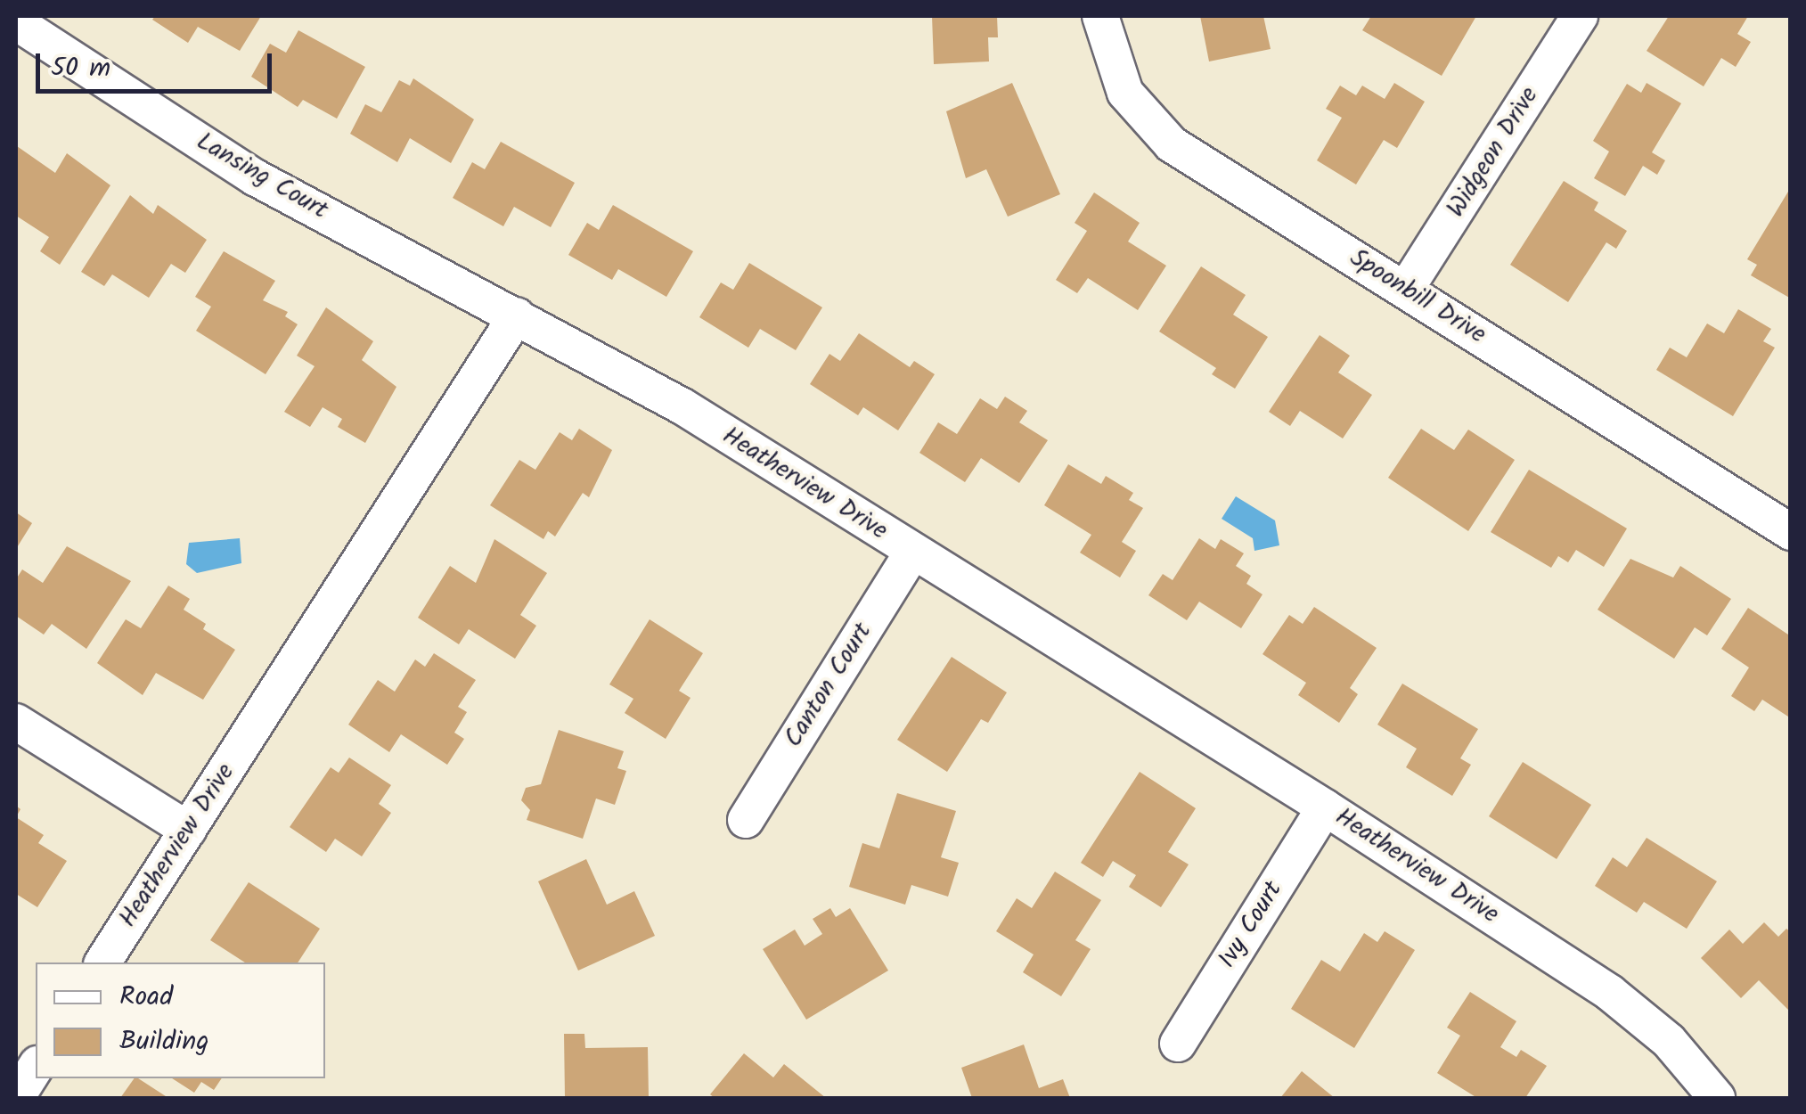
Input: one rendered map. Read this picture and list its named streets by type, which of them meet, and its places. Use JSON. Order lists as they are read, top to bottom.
{
  "streets": {
    "street": [
      "Widgeon Drive",
      "Lansing Court",
      "Spoonbill Drive",
      "Heatherview Drive",
      "Canton Court",
      "Ivy Court"
    ]
  },
  "crossings": [
    ["Widgeon Drive", "Spoonbill Drive"],
    ["Lansing Court", "Heatherview Drive"],
    ["Heatherview Drive", "Canton Court"],
    ["Heatherview Drive", "Ivy Court"]
  ],
  "legend": ["Road", "Building"],
  "scale_bar": "50 m"
}
